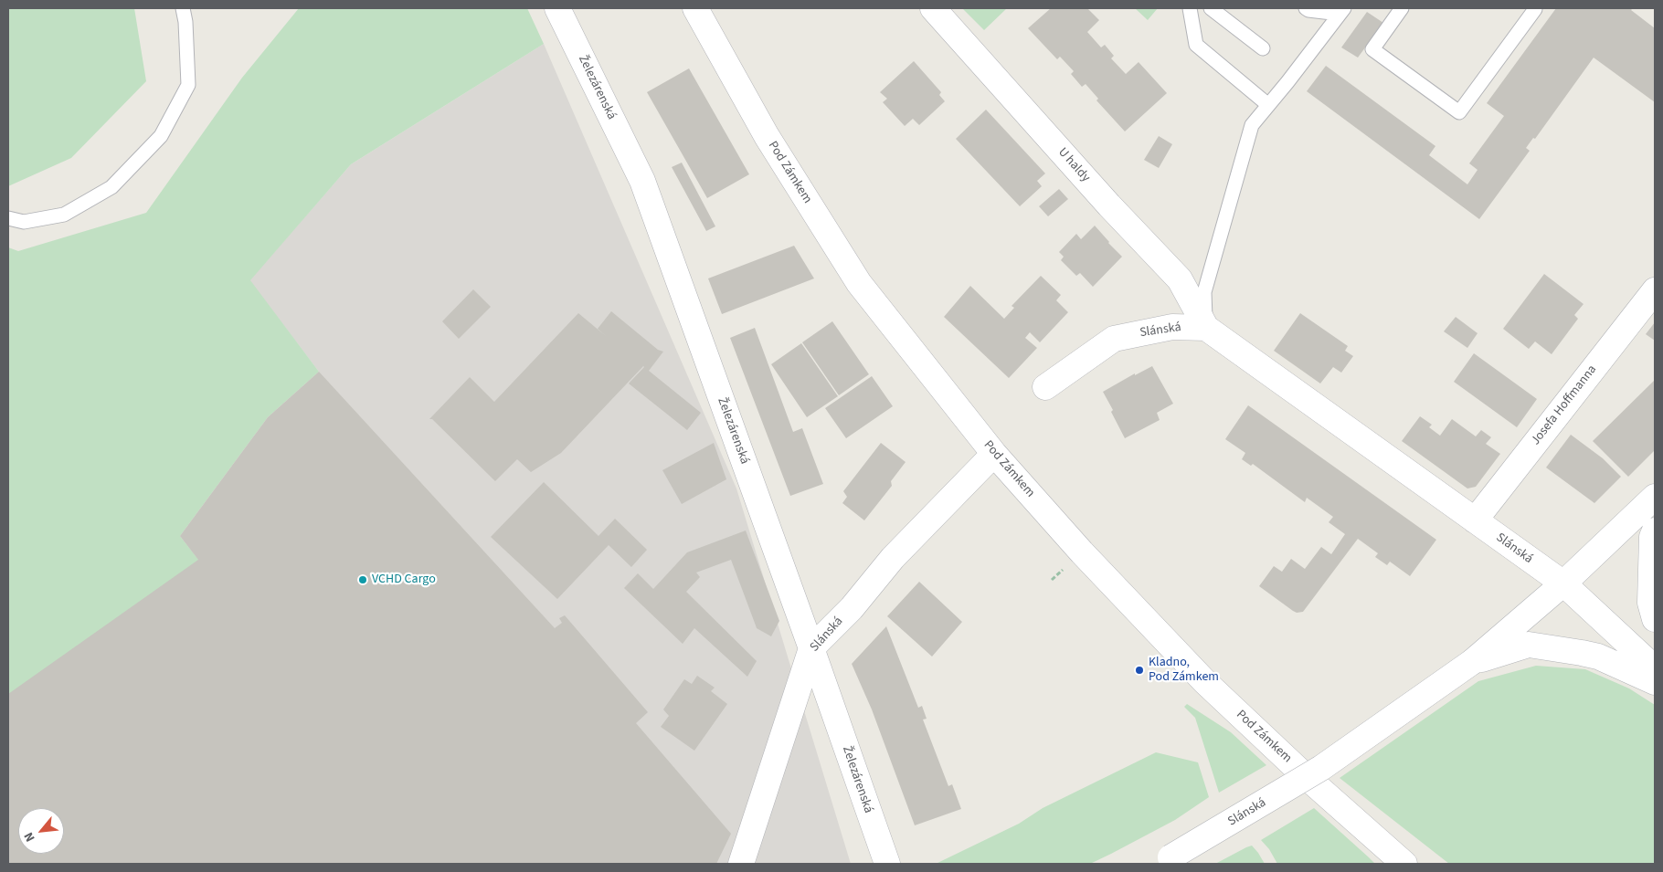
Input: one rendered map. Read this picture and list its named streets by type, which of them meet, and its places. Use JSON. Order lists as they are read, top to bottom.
{
  "streets": {
    "street": [
      "Železárenská",
      "U haldy",
      "Pod Zámkem",
      "Slánská",
      "Josefa Hoffmanna"
    ]
  },
  "crossings": [
    ["Železárenská", "Slánská"],
    ["U haldy", "Slánská"],
    ["Pod Zámkem", "Slánská"],
    ["Slánská", "Josefa Hoffmanna"]
  ],
  "places": ["VCHD Cargo", "Kladno, Pod Zámkem"],
  "north": "bottom left"
}
